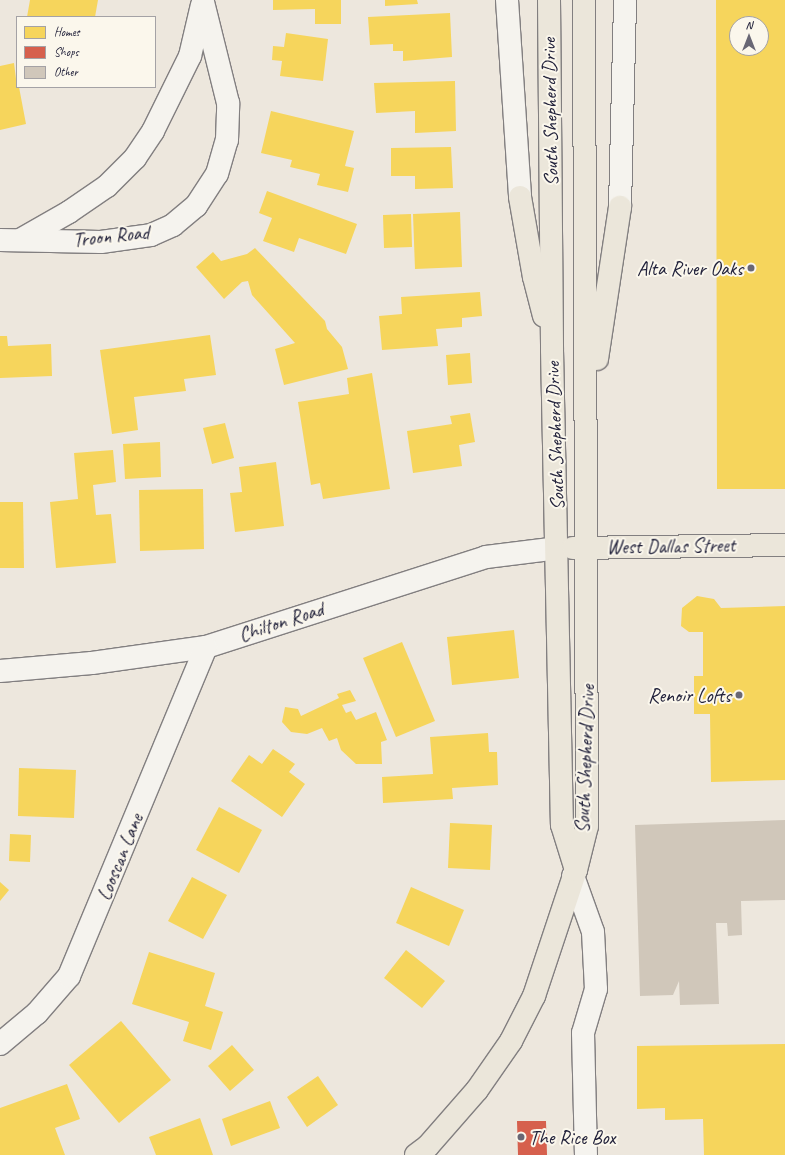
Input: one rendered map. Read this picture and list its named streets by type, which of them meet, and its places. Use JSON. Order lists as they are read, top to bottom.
{
  "streets": {
    "main road": ["South Shepherd Drive", "West Dallas Street"],
    "street": ["Troon Road", "Chilton Road", "Looscan Lane"]
  },
  "crossings": [
    ["South Shepherd Drive", "West Dallas Street"],
    ["South Shepherd Drive", "Chilton Road"],
    ["West Dallas Street", "Chilton Road"],
    ["Chilton Road", "Looscan Lane"]
  ],
  "places": ["Alta River Oaks", "Renoir Lofts", "The Rice Box"],
  "legend": ["Homes", "Shops", "Other"],
  "north": "top"
}
